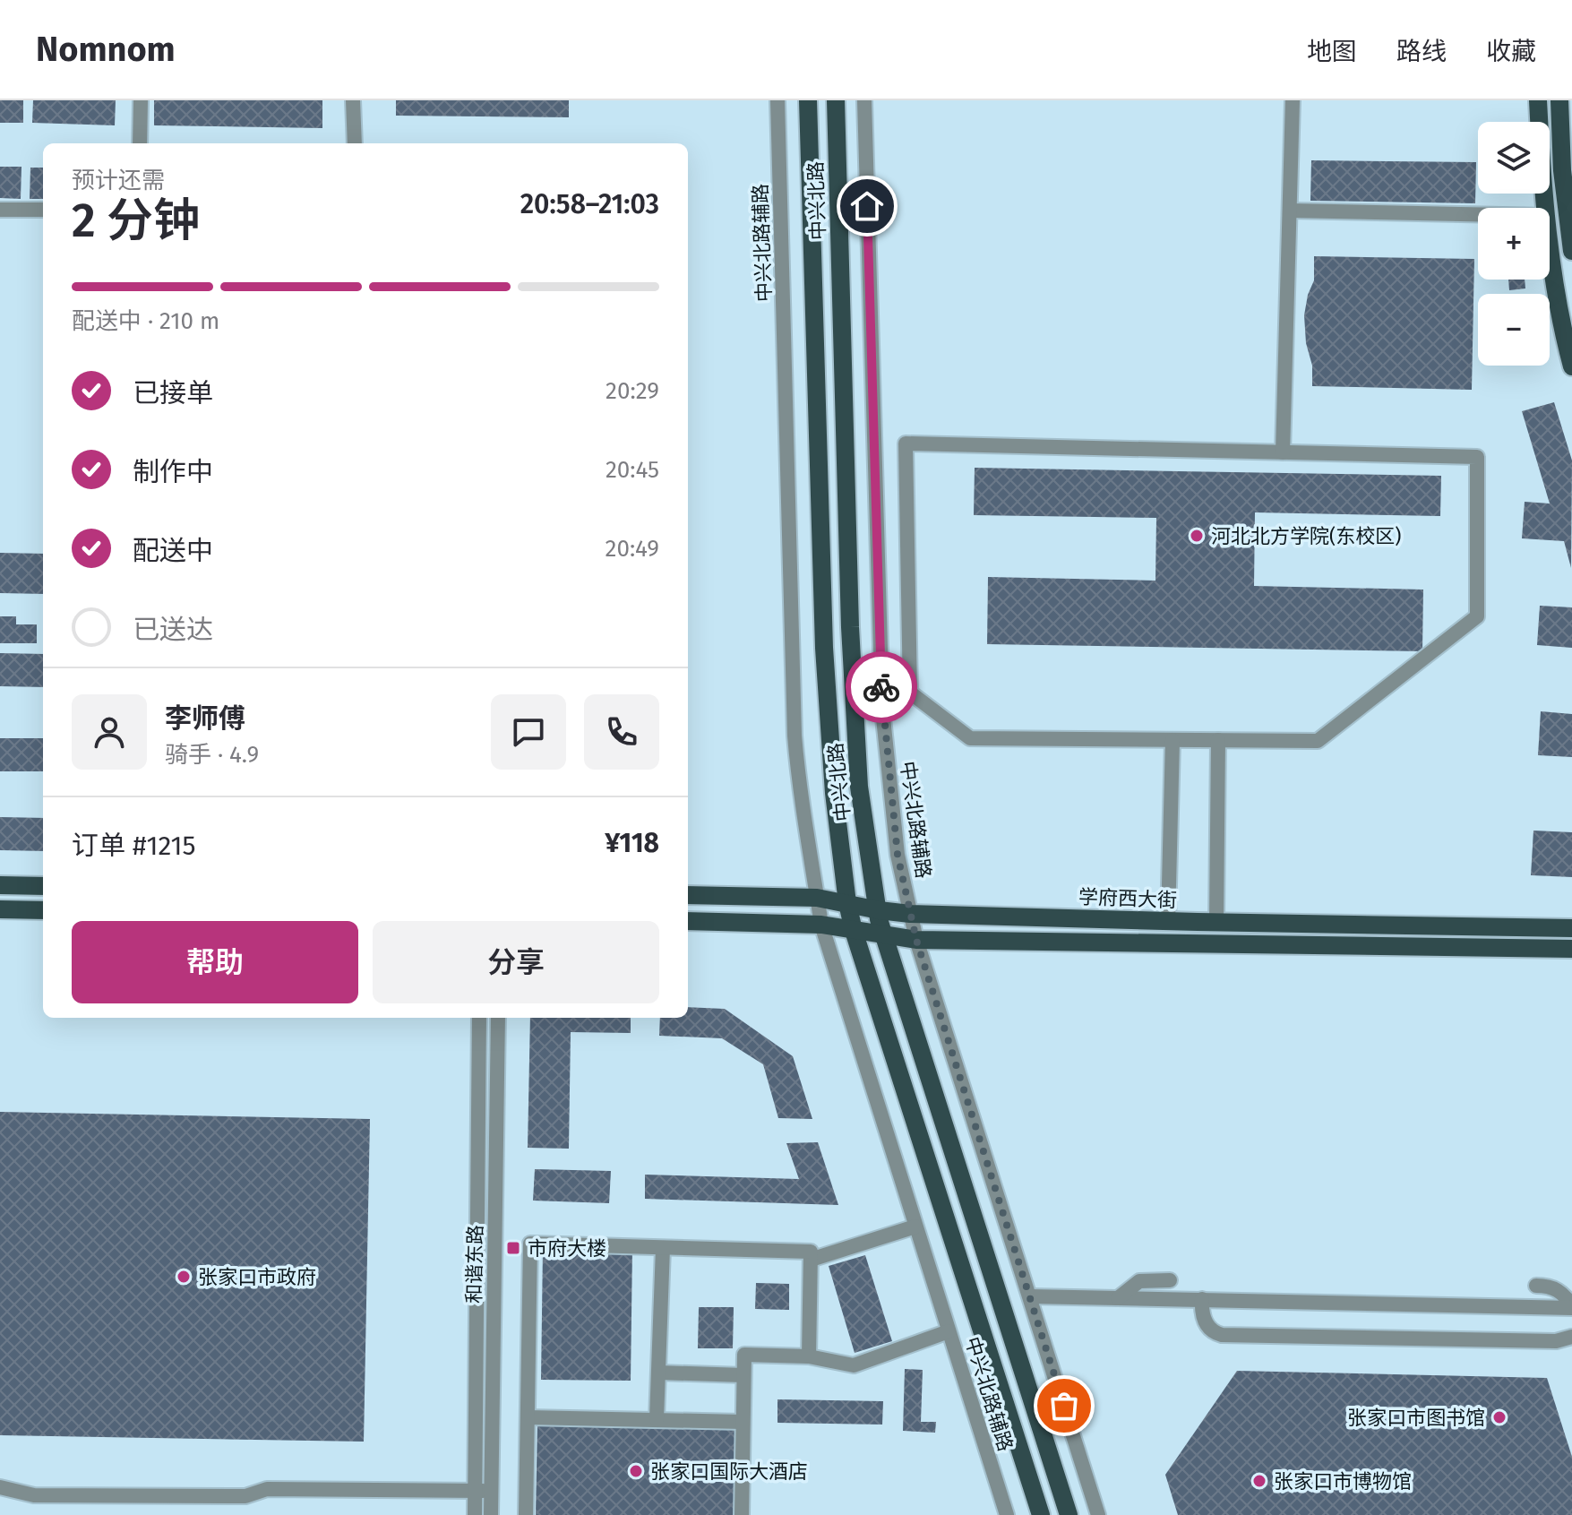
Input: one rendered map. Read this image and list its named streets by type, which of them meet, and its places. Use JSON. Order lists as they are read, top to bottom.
{
  "streets": {
    "main road": ["中兴北路", "学府西大街"],
    "street": ["中兴北路辅路", "和谐东路"]
  },
  "crossings": [
    ["中兴北路", "学府西大街"],
    ["中兴北路辅路", "学府西大街"]
  ],
  "places": {
    "other": [
      "河北北方学院(东校区)",
      "张家口市政府",
      "张家口市图书馆",
      "张家口国际大酒店",
      "张家口市博物馆"
    ],
    "transit": ["市府大楼"]
  },
  "page": {
    "header": "Nomnom",
    "nav": ["地图", "路线", "收藏"],
    "map_buttons": ["+", "−"],
    "heading": ["2 分钟", "预计还需", "20:58–21:03"],
    "panel": [
      "李师傅",
      "骑手 · 4.9",
      "订单 #1215",
      "¥118"
    ],
    "bar": "配送中 · 210 m",
    "list": [
      ["已接单", "20:29"],
      ["制作中", "20:45"],
      ["配送中", "20:49"],
      "已送达"
    ],
    "buttons": ["帮助", "分享"]
  }
}
